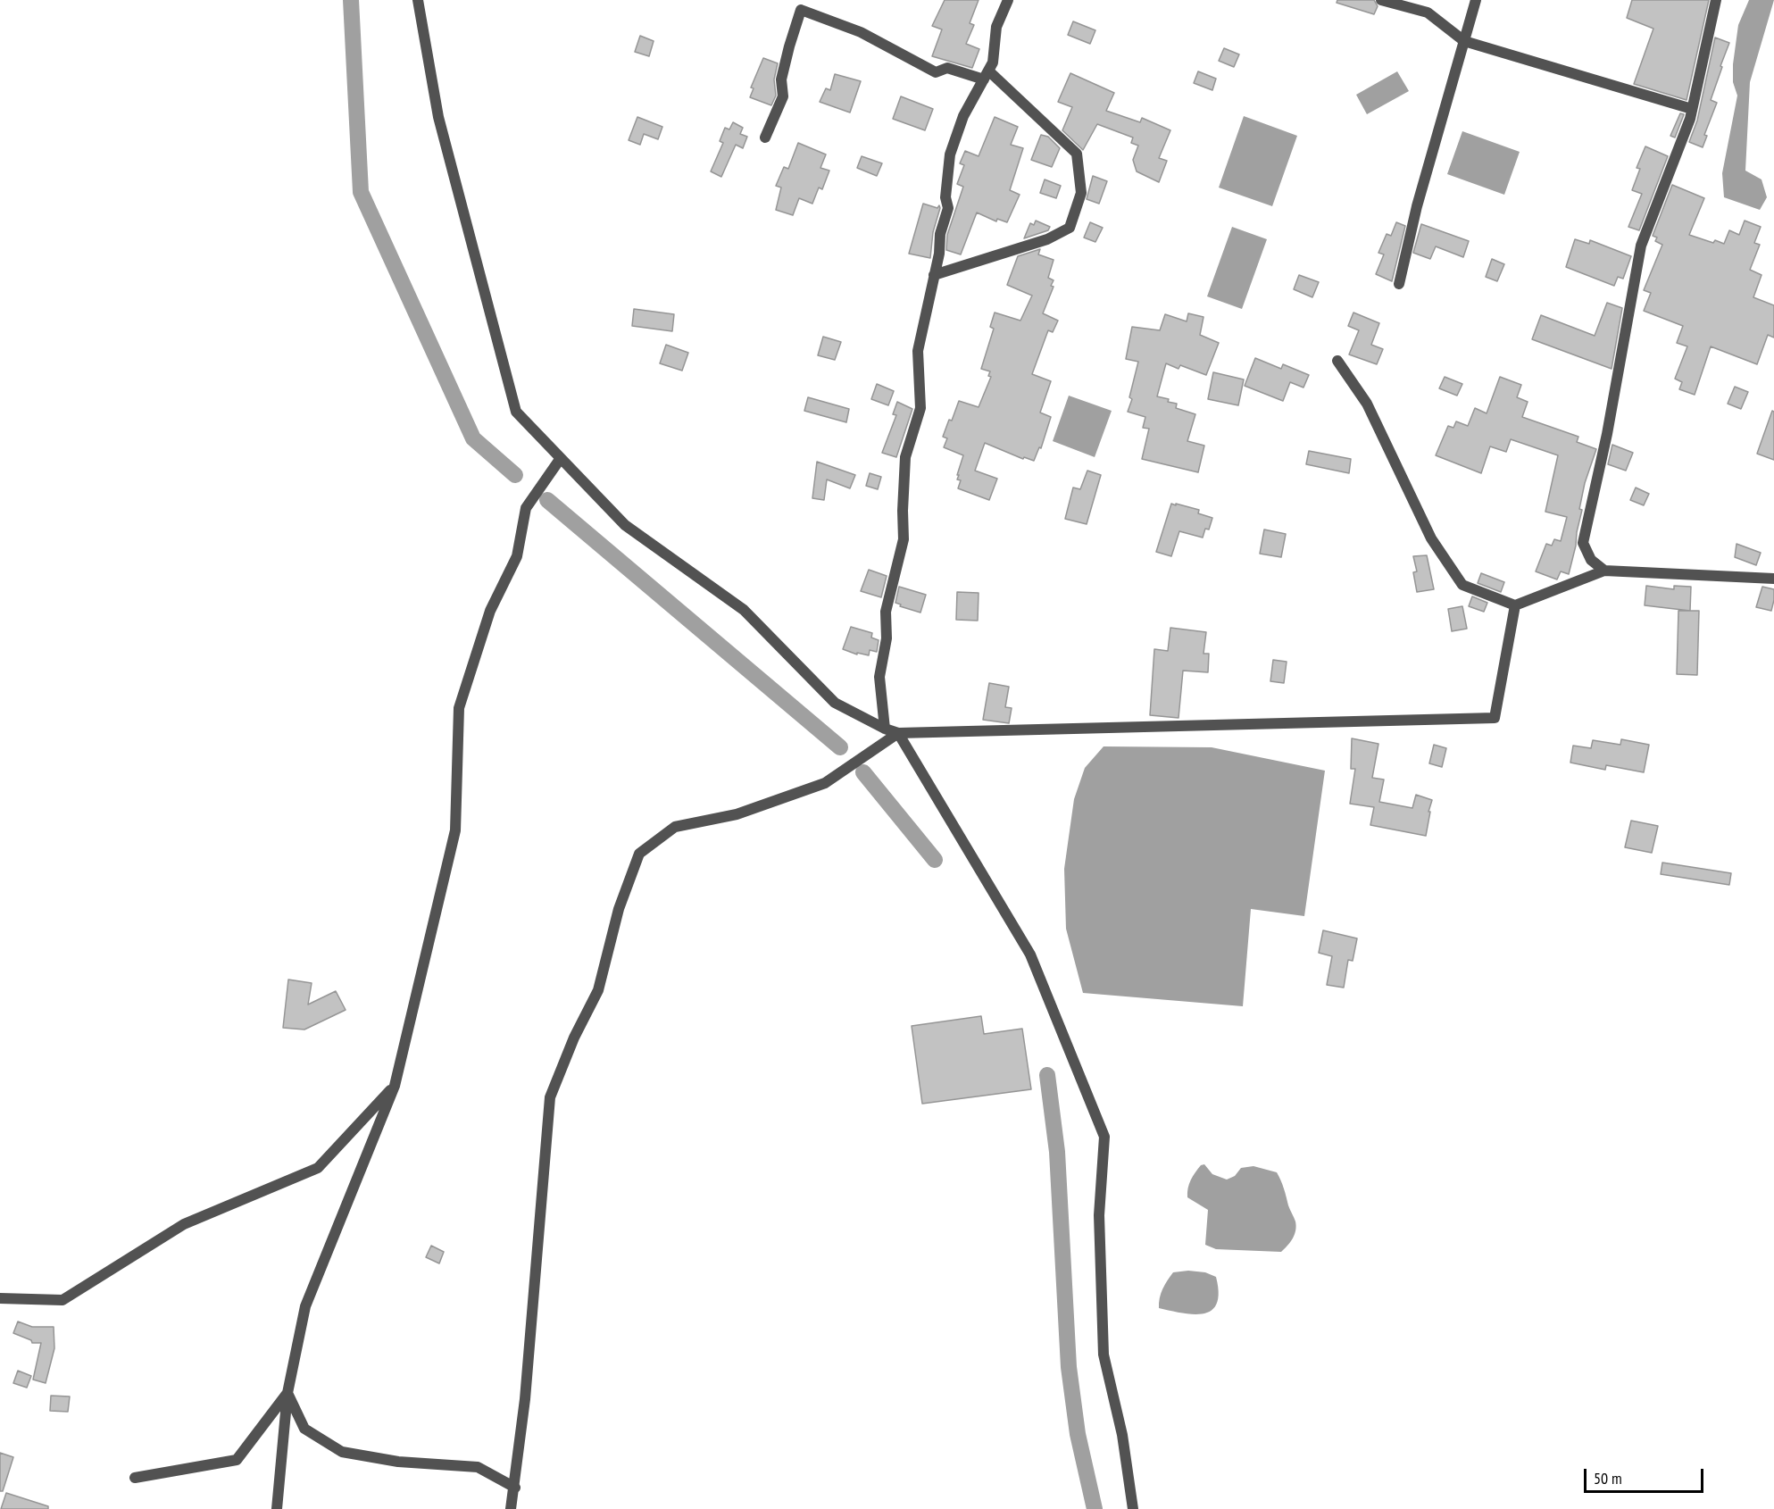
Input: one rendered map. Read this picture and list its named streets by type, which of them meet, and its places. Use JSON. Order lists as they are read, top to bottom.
{
  "scale_bar": "50 m"
}
